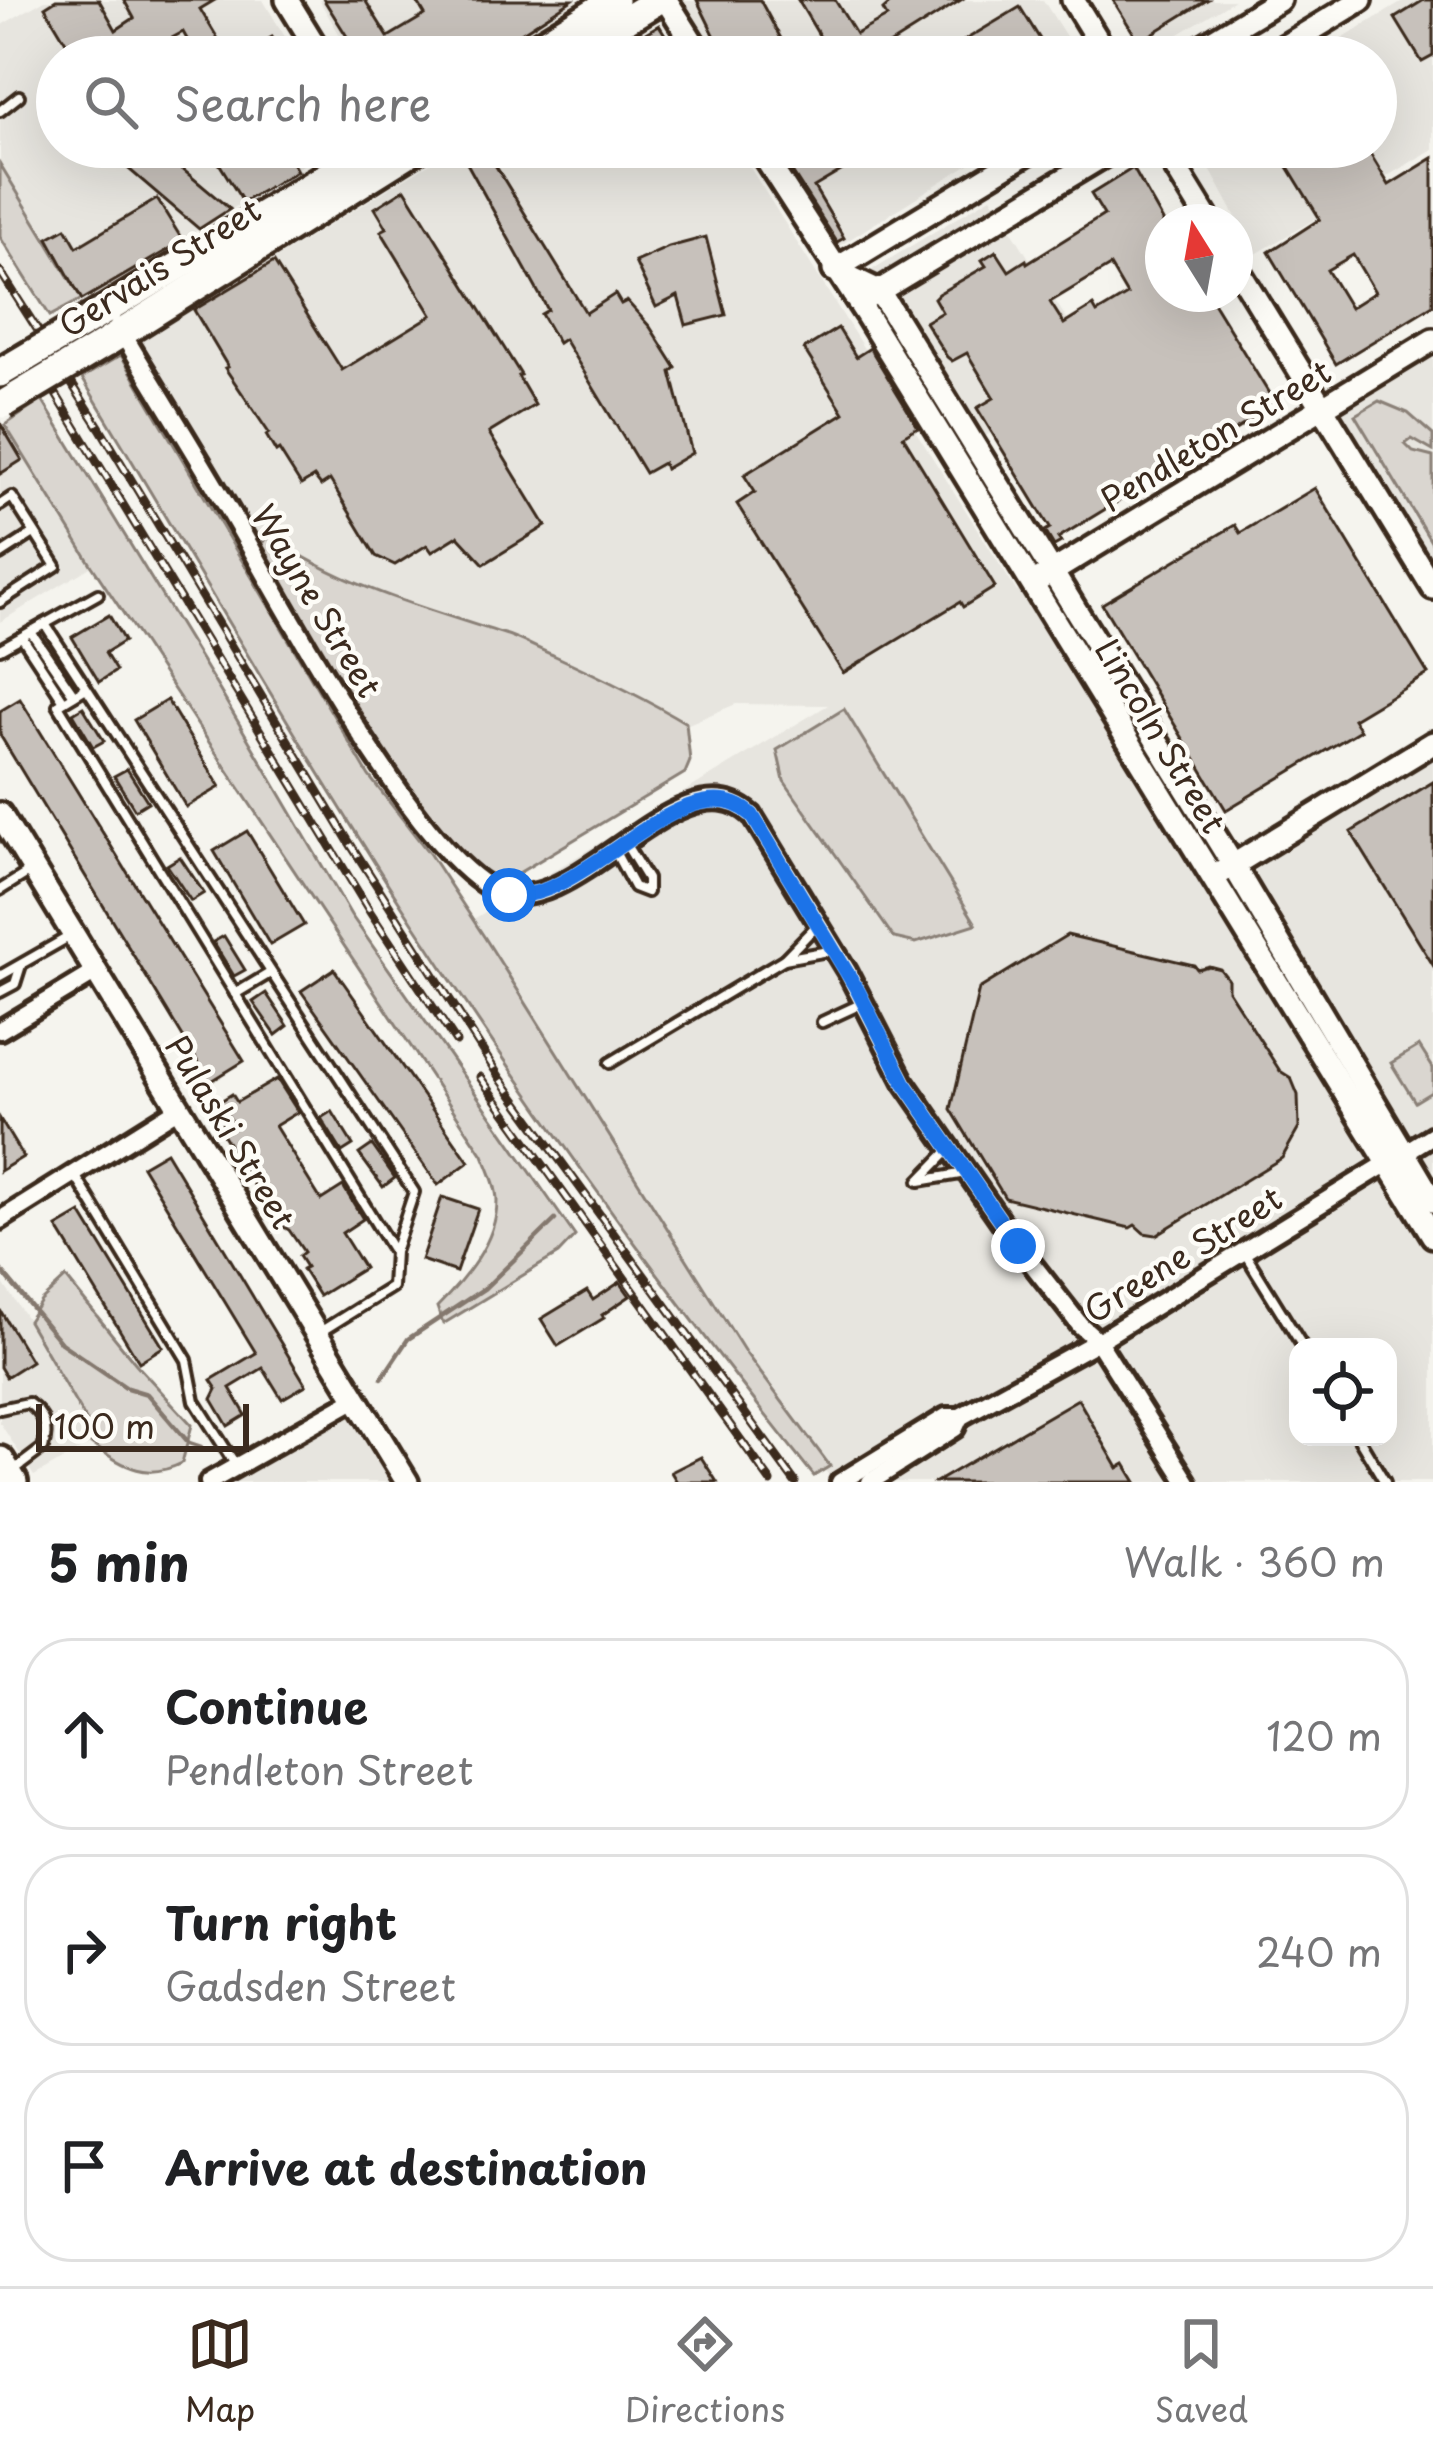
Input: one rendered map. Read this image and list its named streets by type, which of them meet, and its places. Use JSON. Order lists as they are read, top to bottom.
{
  "streets": {
    "main road": ["Gervais Street"],
    "street": [
      "Pendleton Street",
      "Wayne Street",
      "Lincoln Street",
      "Pulaski Street",
      "Greene Street"
    ]
  },
  "crossings": [
    ["Gervais Street", "Wayne Street"],
    ["Pendleton Street", "Lincoln Street"],
    ["Lincoln Street", "Greene Street"]
  ],
  "scale_bar": "100 m",
  "north": "top",
  "page": {
    "search": "Search here",
    "scale": "100 m",
    "heading": ["5 min", "Walk · 360 m"],
    "list": [
      ["Continue", "Pendleton Street", "120 m"],
      ["Turn right", "Gadsden Street", "240 m"],
      "Arrive at destination"
    ],
    "nav": ["Map", "Directions", "Saved"]
  }
}
